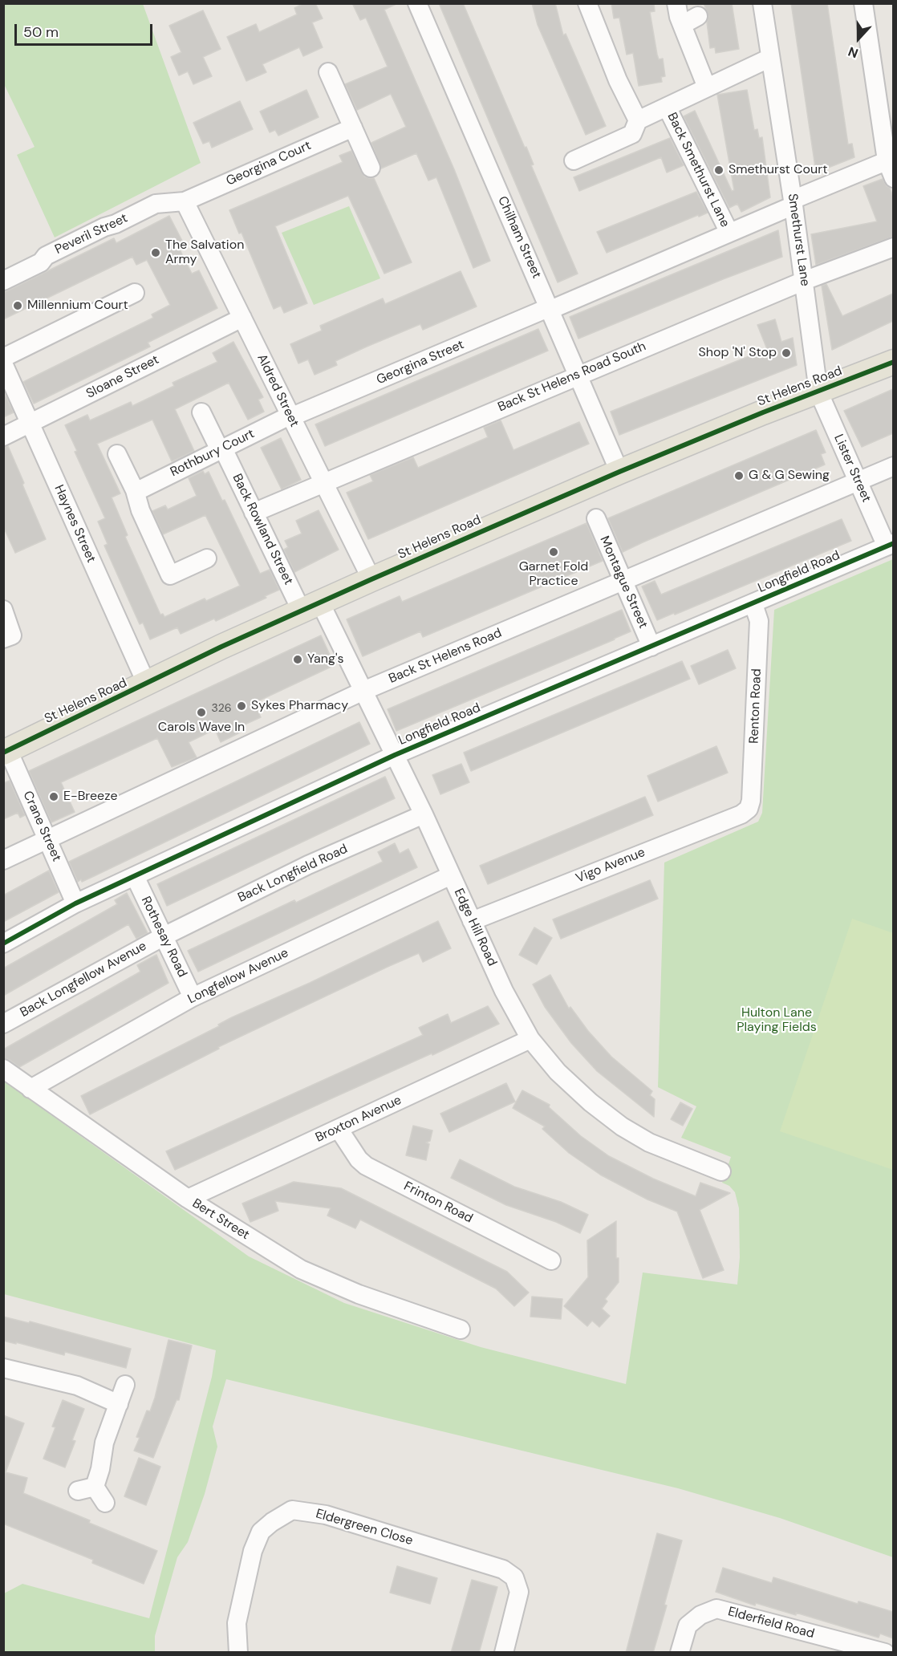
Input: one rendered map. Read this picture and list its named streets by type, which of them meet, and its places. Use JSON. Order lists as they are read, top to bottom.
{
  "streets": {
    "main road": ["St Helens Road"],
    "street": [
      "Georgina Court",
      "Back Smethurst Lane",
      "Peveril Street",
      "Chilham Street",
      "Smethurst Lane",
      "Georgina Street",
      "Sloane Street",
      "Back St Helens Road South",
      "Aldred Street",
      "Rothbury Court",
      "Lister Street",
      "Haynes Street",
      "Back Rowland Street",
      "Longfield Road",
      "Montague Street",
      "Back St Helens Road",
      "Renton Road",
      "Crane Street",
      "Vigo Avenue",
      "Back Longfield Road",
      "Edge Hill Road",
      "Rothesay Road",
      "Longfellow Avenue",
      "Back Longfellow Avenue",
      "Broxton Avenue",
      "Frinton Road",
      "Bert Street",
      "Eldergreen Close",
      "Elderfield Road"
    ]
  },
  "crossings": [
    ["Georgina Court", "Peveril Street"],
    ["Georgina Court", "Aldred Street"],
    ["Back Smethurst Lane", "Georgina Street"],
    ["Peveril Street", "Aldred Street"],
    ["Chilham Street", "Georgina Street"],
    ["Chilham Street", "Back St Helens Road South"],
    ["Chilham Street", "St Helens Road"],
    ["Smethurst Lane", "Georgina Street"],
    ["Smethurst Lane", "Back St Helens Road South"],
    ["Smethurst Lane", "St Helens Road"],
    ["Smethurst Lane", "Lister Street"],
    ["Georgina Street", "Aldred Street"],
    ["Georgina Street", "Rothbury Court"],
    ["Sloane Street", "Aldred Street"],
    ["Sloane Street", "Haynes Street"],
    ["Back St Helens Road South", "Aldred Street"],
    ["Back St Helens Road South", "Back Rowland Street"],
    ["St Helens Road", "Aldred Street"],
    ["St Helens Road", "Lister Street"],
    ["St Helens Road", "Haynes Street"],
    ["St Helens Road", "Back Rowland Street"],
    ["St Helens Road", "Crane Street"],
    ["St Helens Road", "Edge Hill Road"],
    ["Aldred Street", "Rothbury Court"],
    ["Rothbury Court", "Back Rowland Street"],
    ["Lister Street", "Longfield Road"],
    ["Lister Street", "Back St Helens Road"],
    ["Back Rowland Street", "Edge Hill Road"],
    ["Longfield Road", "Montague Street"],
    ["Longfield Road", "Renton Road"],
    ["Longfield Road", "Crane Street"],
    ["Longfield Road", "Edge Hill Road"],
    ["Longfield Road", "Rothesay Road"],
    ["Montague Street", "Back St Helens Road"],
    ["Back St Helens Road", "Crane Street"],
    ["Back St Helens Road", "Edge Hill Road"],
    ["Renton Road", "Vigo Avenue"],
    ["Vigo Avenue", "Edge Hill Road"],
    ["Back Longfield Road", "Edge Hill Road"],
    ["Back Longfield Road", "Rothesay Road"],
    ["Back Longfield Road", "Back Longfellow Avenue"],
    ["Edge Hill Road", "Longfellow Avenue"],
    ["Edge Hill Road", "Broxton Avenue"],
    ["Rothesay Road", "Longfellow Avenue"],
    ["Rothesay Road", "Back Longfellow Avenue"],
    ["Longfellow Avenue", "Bert Street"],
    ["Broxton Avenue", "Frinton Road"],
    ["Broxton Avenue", "Bert Street"]
  ],
  "parks": ["Hulton Lane Playing Fields"],
  "places": [
    "Smethurst Court",
    "The Salvation Army",
    "Millennium Court",
    "Shop 'N' Stop",
    "G & G Sewing",
    "Garnet Fold Practice",
    "Yang's",
    "Sykes Pharmacy",
    "Carols Wave In",
    "E-Breeze"
  ],
  "house_numbers": ["326"],
  "scale_bar": "50 m",
  "north": "bottom"
}
